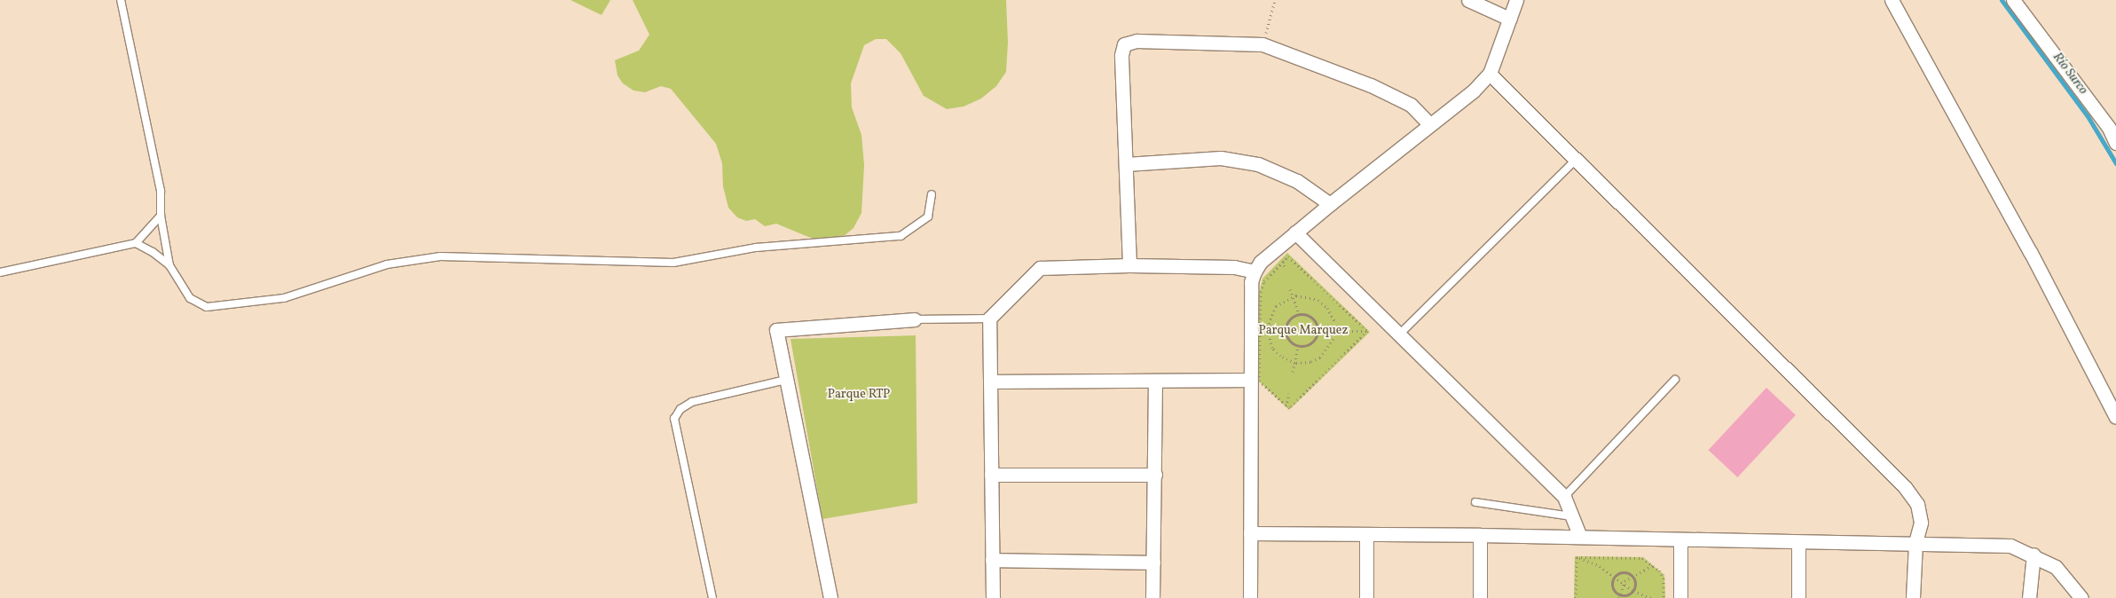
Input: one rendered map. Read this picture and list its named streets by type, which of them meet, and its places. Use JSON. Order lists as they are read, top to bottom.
{
  "water": ["Río Surco"],
  "parks": ["Parque Marquez", "Parque RTP"]
}
